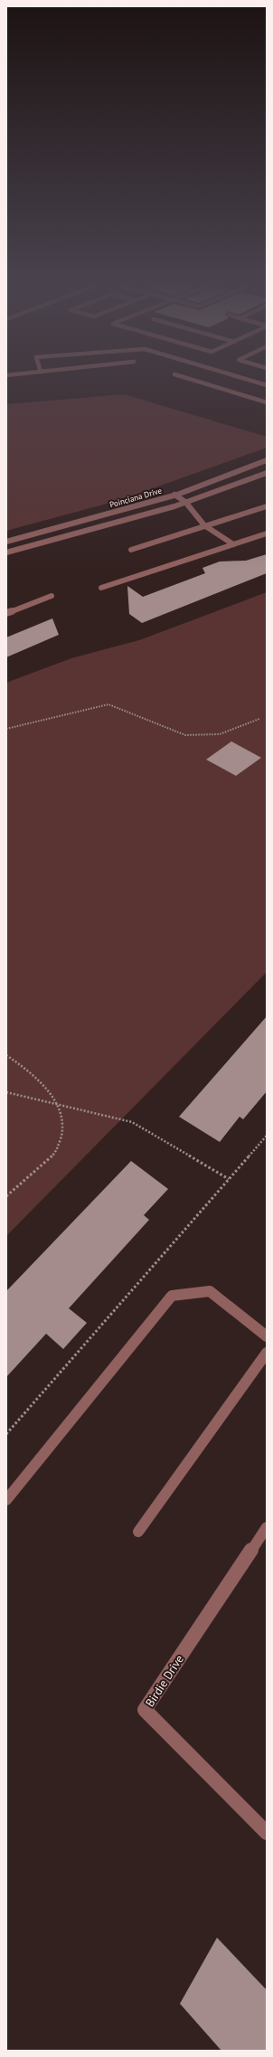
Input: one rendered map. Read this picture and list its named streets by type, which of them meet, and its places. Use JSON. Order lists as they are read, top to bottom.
{
  "streets": {
    "street": ["Poinciana Drive", "Birdie Drive"]
  }
}
